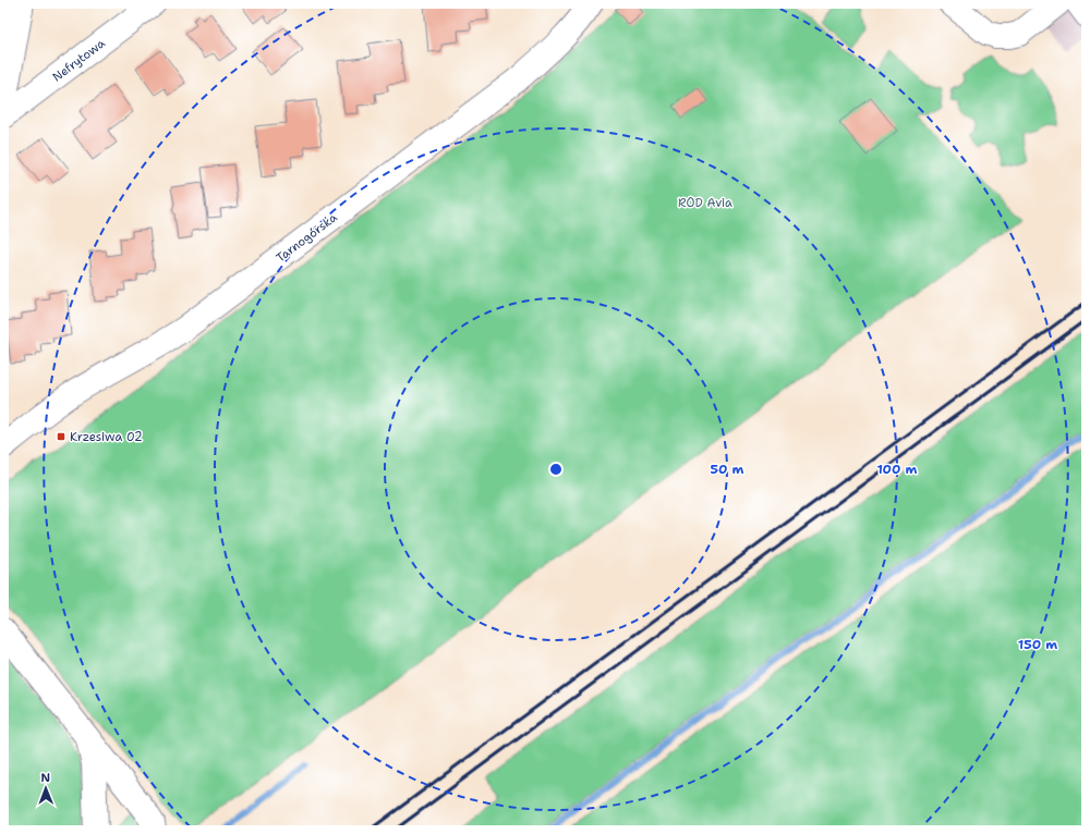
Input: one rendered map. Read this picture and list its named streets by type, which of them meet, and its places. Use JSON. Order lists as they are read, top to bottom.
{
  "streets": {
    "street": ["Nefrytowa", "Tarnogórska"]
  },
  "parks": ["ROD Avia"],
  "places": {
    "transit": ["Krzesiwa 02"]
  },
  "north": "top",
  "rings": ["50 m", "100 m", "150 m"]
}
